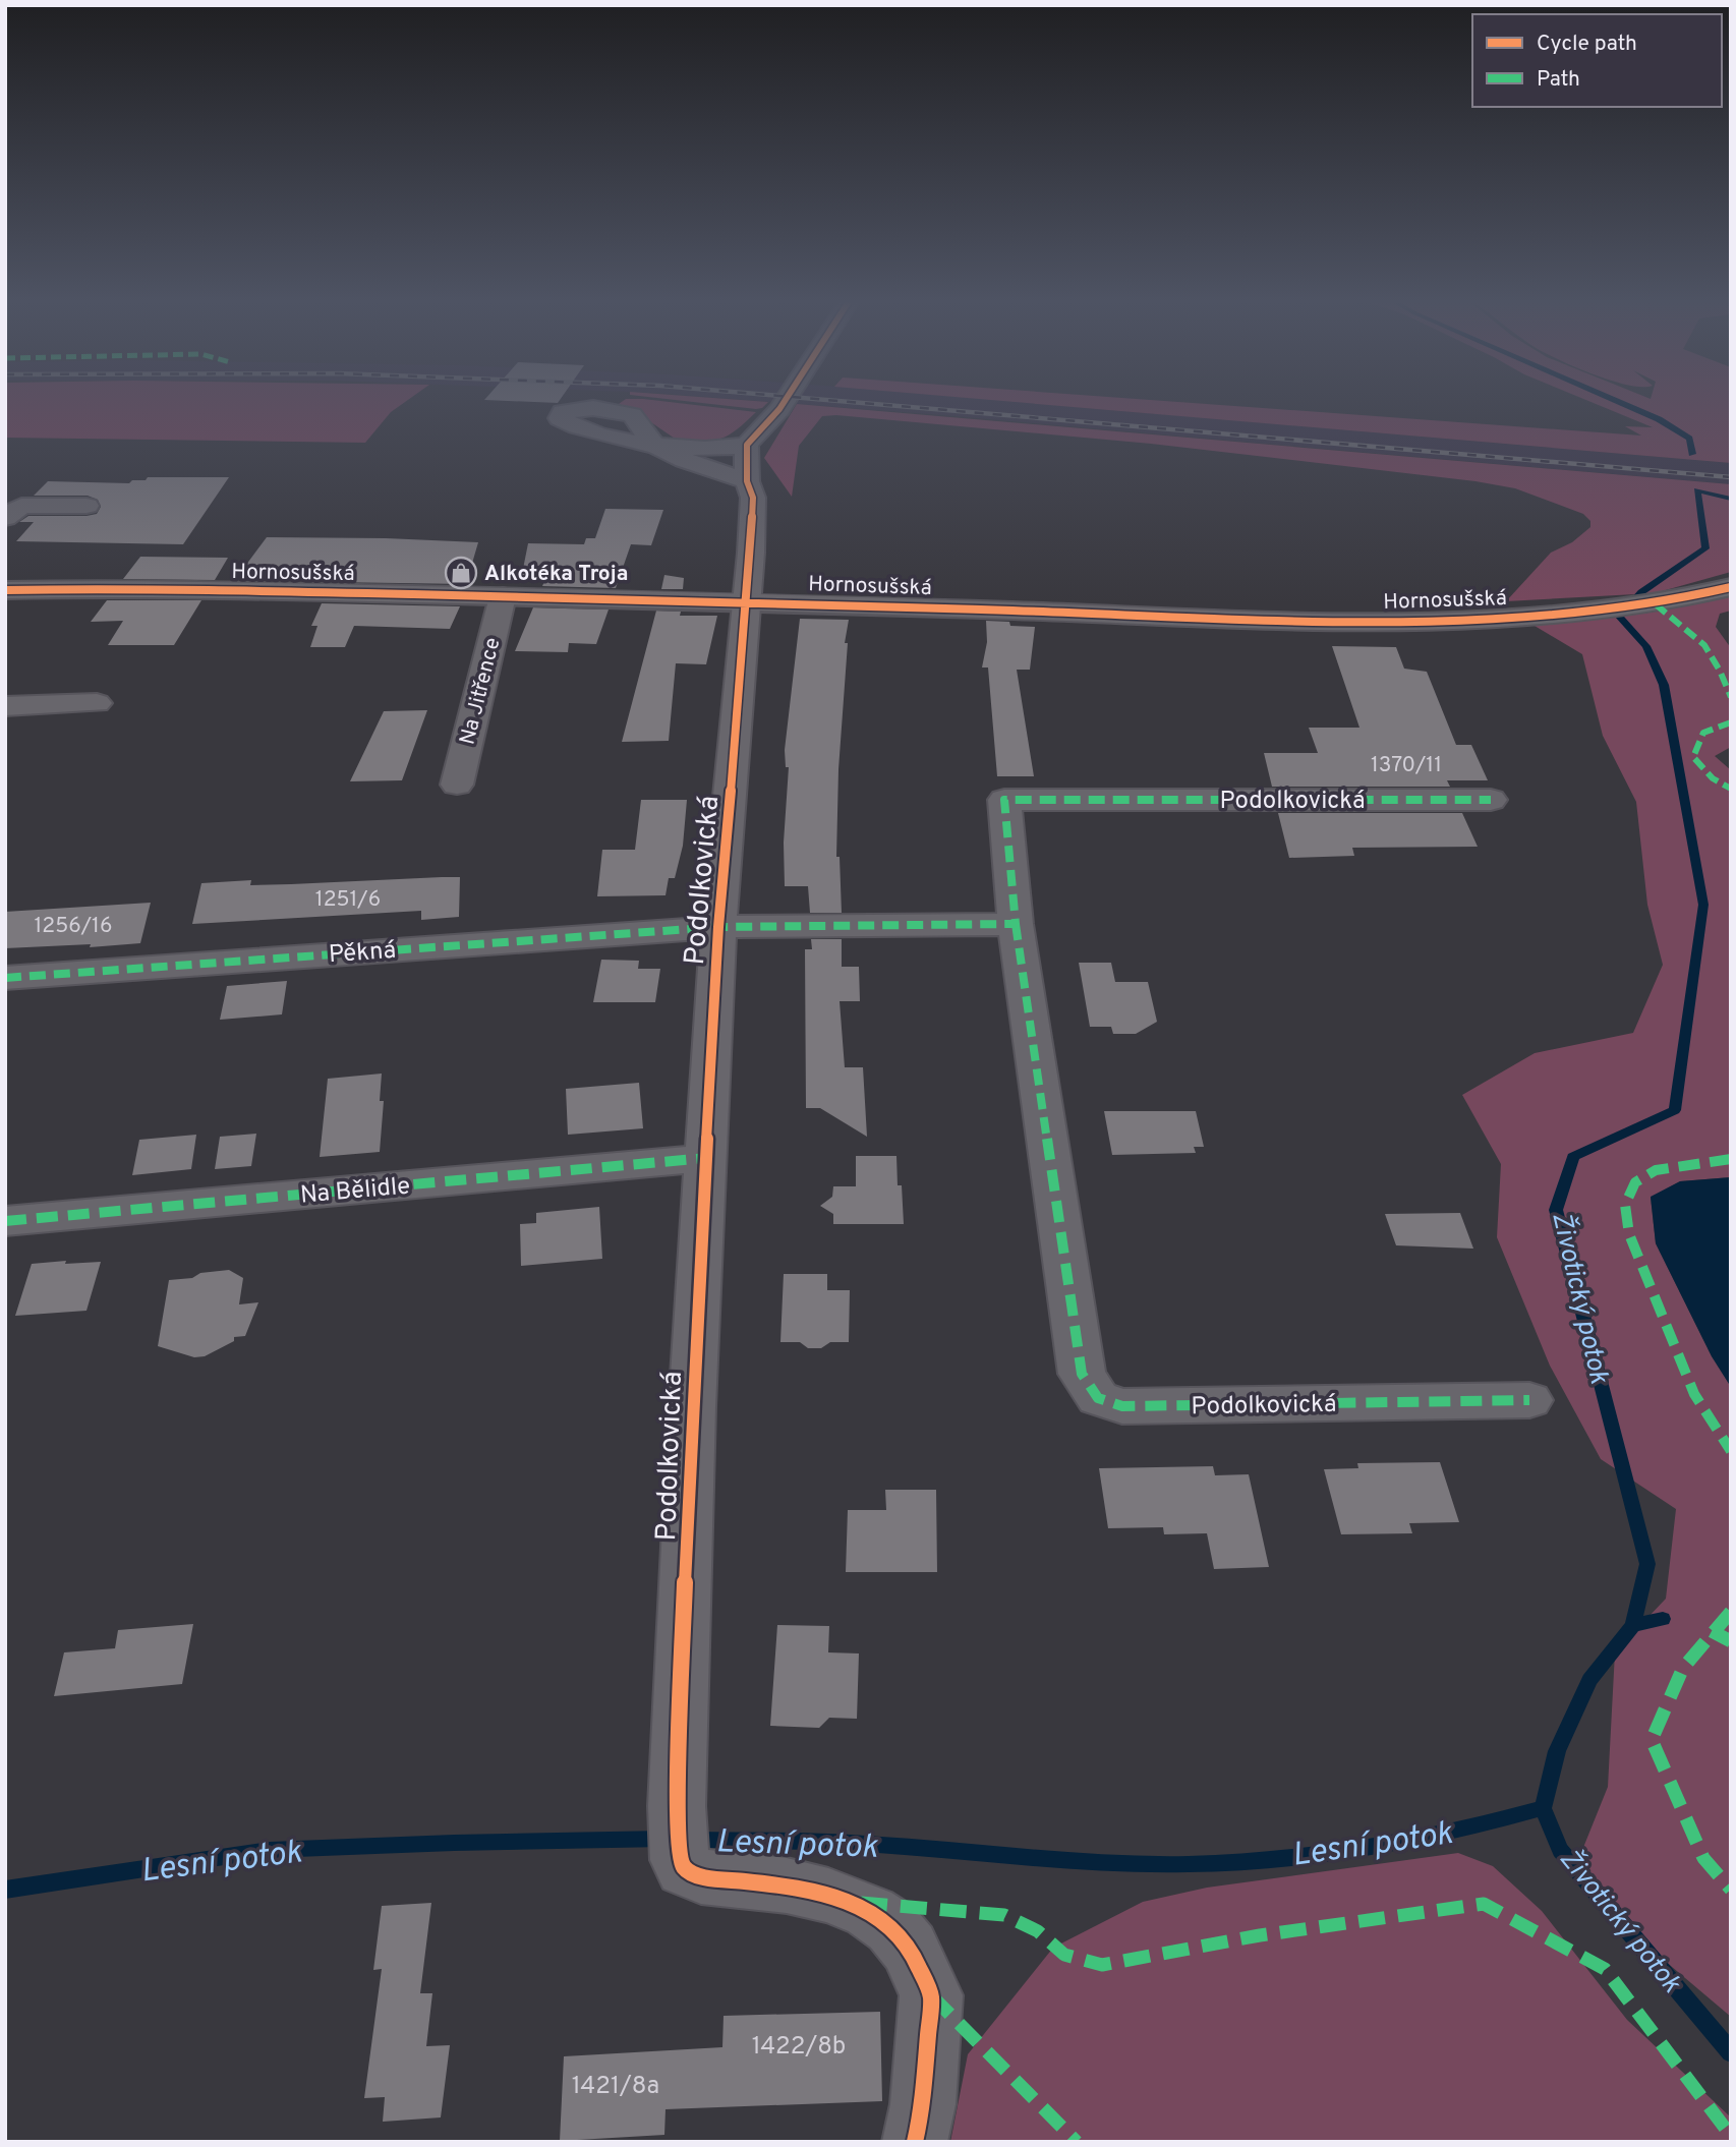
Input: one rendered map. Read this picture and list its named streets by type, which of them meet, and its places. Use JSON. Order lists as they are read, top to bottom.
{
  "streets": {
    "street": [
      "Hornosušská",
      "Na Jitřence",
      "Podolkovická",
      "Pěkná",
      "Na Bělidle"
    ]
  },
  "crossings": [
    ["Hornosušská", "Na Jitřence"],
    ["Hornosušská", "Podolkovická"],
    ["Podolkovická", "Pěkná"],
    ["Podolkovická", "Na Bělidle"]
  ],
  "water": ["Životický potok", "Lesní potok"],
  "places": {
    "shop": ["Alkotéka Troja"]
  },
  "house_numbers": [
    "1370/11",
    "1251/6",
    "1256/16",
    "1422/8b",
    "1421/8a"
  ],
  "legend": ["Cycle path", "Path"]
}
